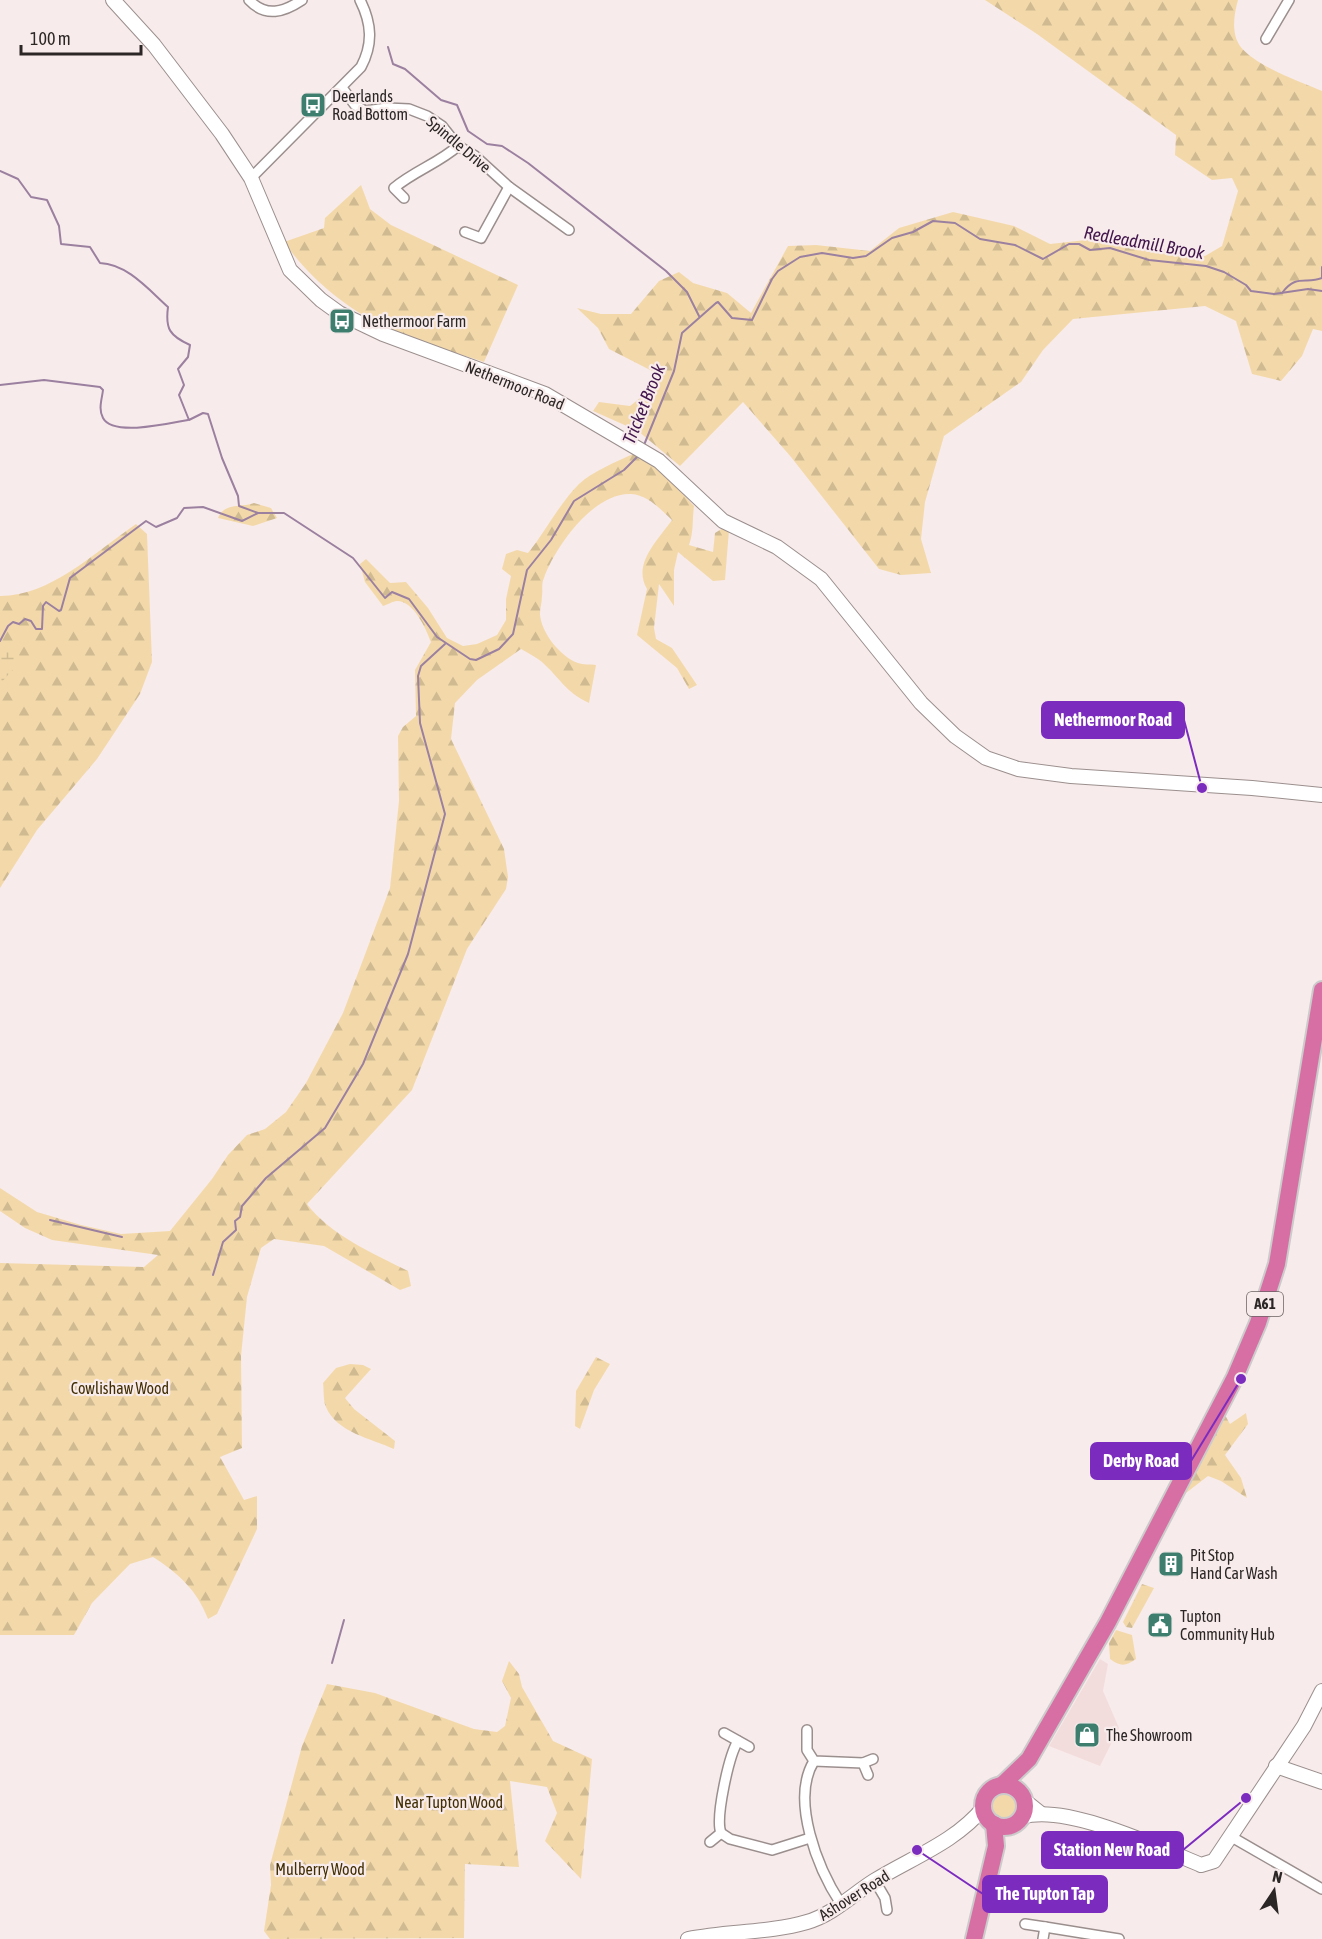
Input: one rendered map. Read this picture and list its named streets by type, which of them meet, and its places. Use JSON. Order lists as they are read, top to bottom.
{
  "streets": {
    "highway": ["A61"],
    "street": ["Spindle Drive", "Nethermoor Road", "Ashover Road"]
  },
  "crossings": [
    ["A61", "Ashover Road"]
  ],
  "water": ["Redleadmill Brook", "Tricket Brook"],
  "parks": ["Cowlishaw Wood", "Near Tupton Wood", "Mulberry Wood"],
  "places": {
    "bus stop": ["Deerlands Road Bottom", "Nethermoor Farm"],
    "other": [
      "Nethermoor Road",
      "Derby Road",
      "Station New Road",
      "The Tupton Tap"
    ],
    "building": ["Pit Stop Hand Car Wash"],
    "public building": ["Tupton Community Hub"],
    "shop": ["The Showroom"]
  },
  "scale_bar": "100 m",
  "north": "top"
}
